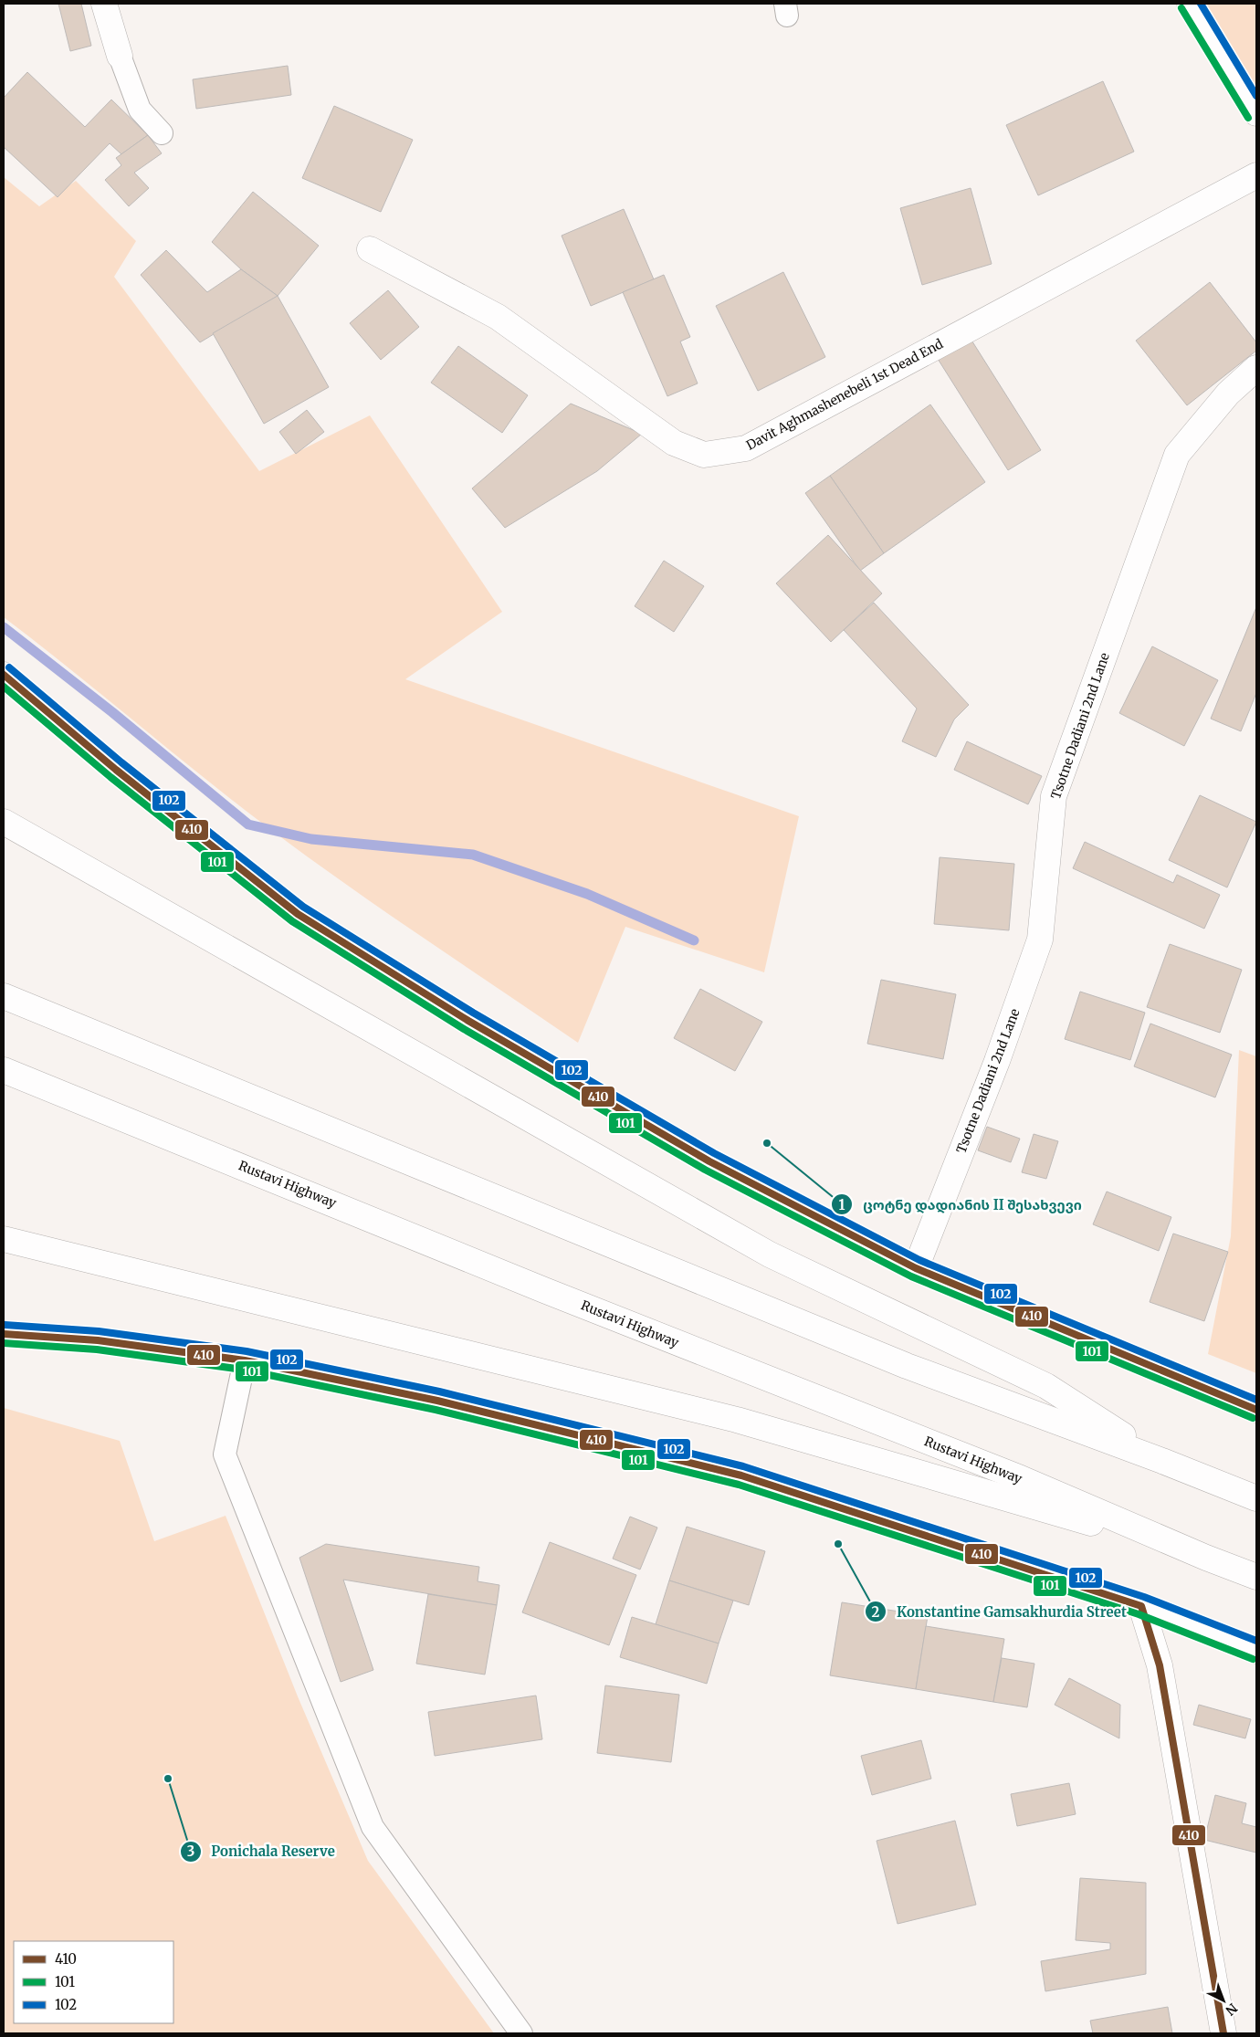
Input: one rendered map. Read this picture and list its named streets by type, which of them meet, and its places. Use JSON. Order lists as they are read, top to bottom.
{
  "streets": {
    "main road": ["Davit Aghmashenebeli 1st Dead End", "Tsotne Dadiani 2nd Lane", "Rustavi Highway"]
  },
  "places": ["ცოტნე დადიანის II შესახვევი", "Konstantine Gamsakhurdia Street", "Ponichala Reserve"],
  "lines": ["transit line 102", "transit line 101", "transit line 410"],
  "legend": ["410", "101", "102"],
  "north": "bottom right"
}
